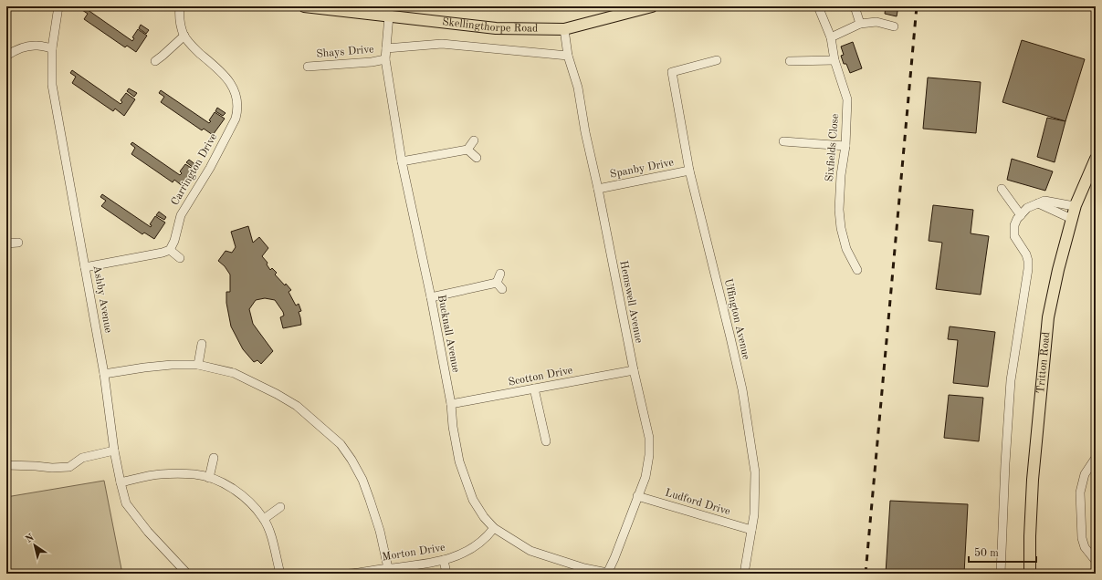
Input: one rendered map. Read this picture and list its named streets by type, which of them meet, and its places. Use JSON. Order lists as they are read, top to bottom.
{
  "streets": {
    "main road": ["Skellingthorpe Road", "Tritton Road"],
    "street": [
      "Shays Drive",
      "Sixfields Close",
      "Spanby Drive",
      "Carrington Drive",
      "Ashby Avenue",
      "Hemswell Avenue",
      "Uffington Avenue",
      "Bucknall Avenue",
      "Scotton Drive",
      "Ludford Drive",
      "Morton Drive"
    ]
  },
  "crossings": [
    ["Skellingthorpe Road", "Hemswell Avenue"],
    ["Skellingthorpe Road", "Bucknall Avenue"],
    ["Shays Drive", "Bucknall Avenue"],
    ["Spanby Drive", "Hemswell Avenue"],
    ["Spanby Drive", "Uffington Avenue"],
    ["Hemswell Avenue", "Bucknall Avenue"],
    ["Hemswell Avenue", "Scotton Drive"],
    ["Hemswell Avenue", "Ludford Drive"],
    ["Uffington Avenue", "Ludford Drive"],
    ["Bucknall Avenue", "Scotton Drive"],
    ["Bucknall Avenue", "Morton Drive"]
  ],
  "scale_bar": "50 m",
  "north": "top left"
}
